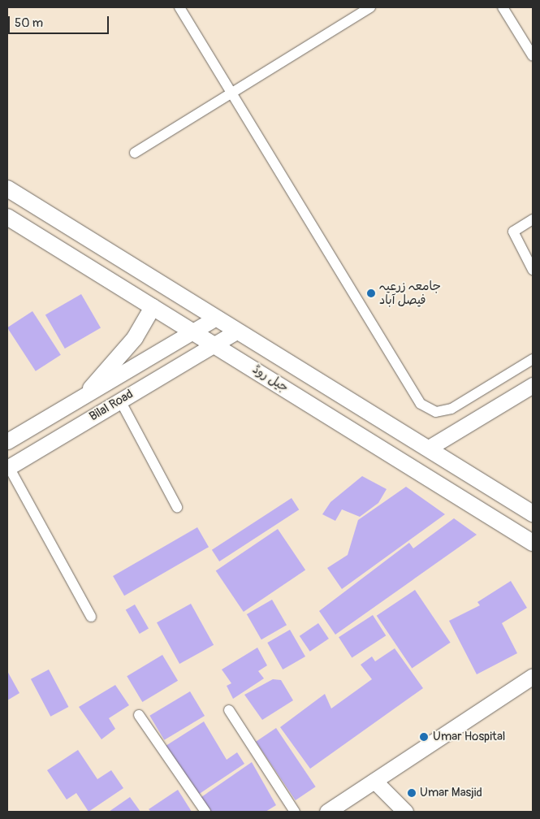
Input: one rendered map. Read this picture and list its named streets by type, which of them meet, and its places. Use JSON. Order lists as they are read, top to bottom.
{
  "streets": {
    "main road": ["جیل روڈ", "Bilal Road"]
  },
  "crossings": [
    ["جیل روڈ", "Bilal Road"]
  ],
  "places": ["جامعہ زرعیہ فیصل آباد", "Umar Hospital", "Umar Masjid"],
  "scale_bar": "50 m"
}
